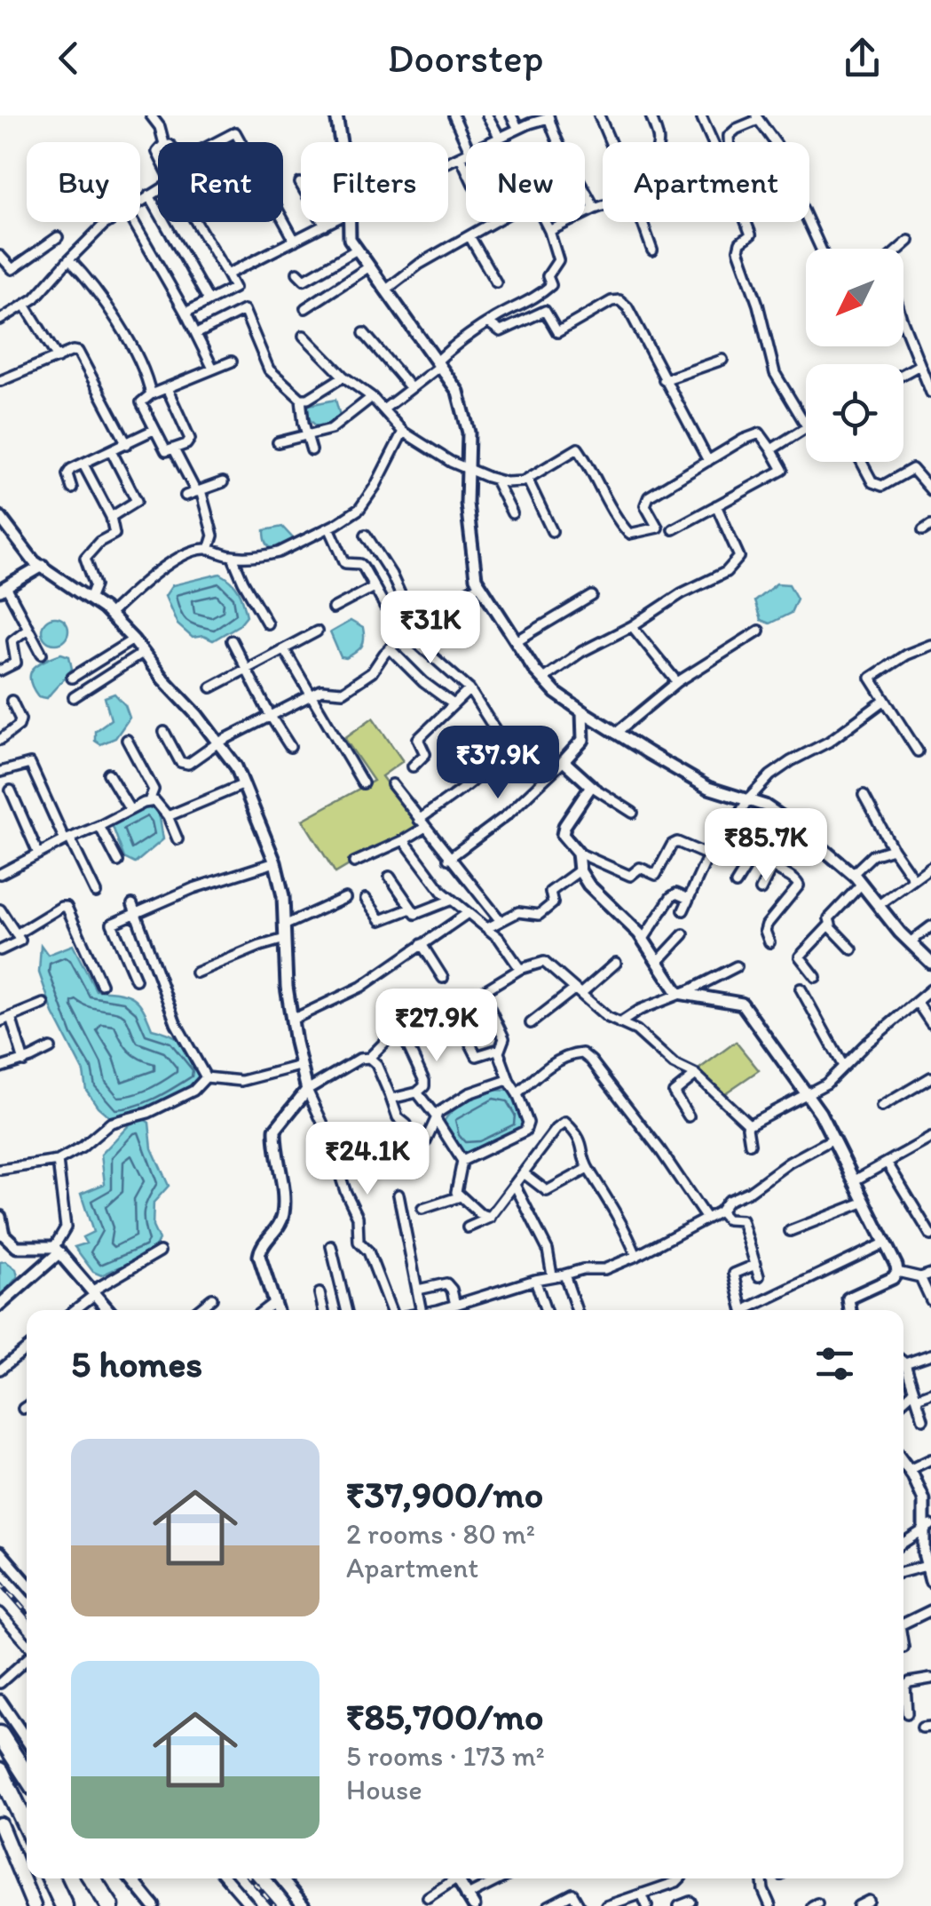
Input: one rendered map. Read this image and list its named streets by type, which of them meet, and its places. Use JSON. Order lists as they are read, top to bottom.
{
  "north": "bottom left",
  "page": {
    "header": "Doorstep",
    "chip": [
      "Buy",
      "Rent",
      "Filters",
      "New",
      "Apartment"
    ],
    "price": [
      "₹31K",
      "₹37.9K",
      "₹85.7K",
      "₹27.9K",
      "₹24.1K"
    ],
    "heading": "5 homes",
    "list": [
      {
        "name": "₹37,900/mo",
        "note": "2 rooms · 80 m² · Apartment"
      },
      {
        "name": "₹85,700/mo",
        "note": "5 rooms · 173 m² · House"
      }
    ]
  }
}
